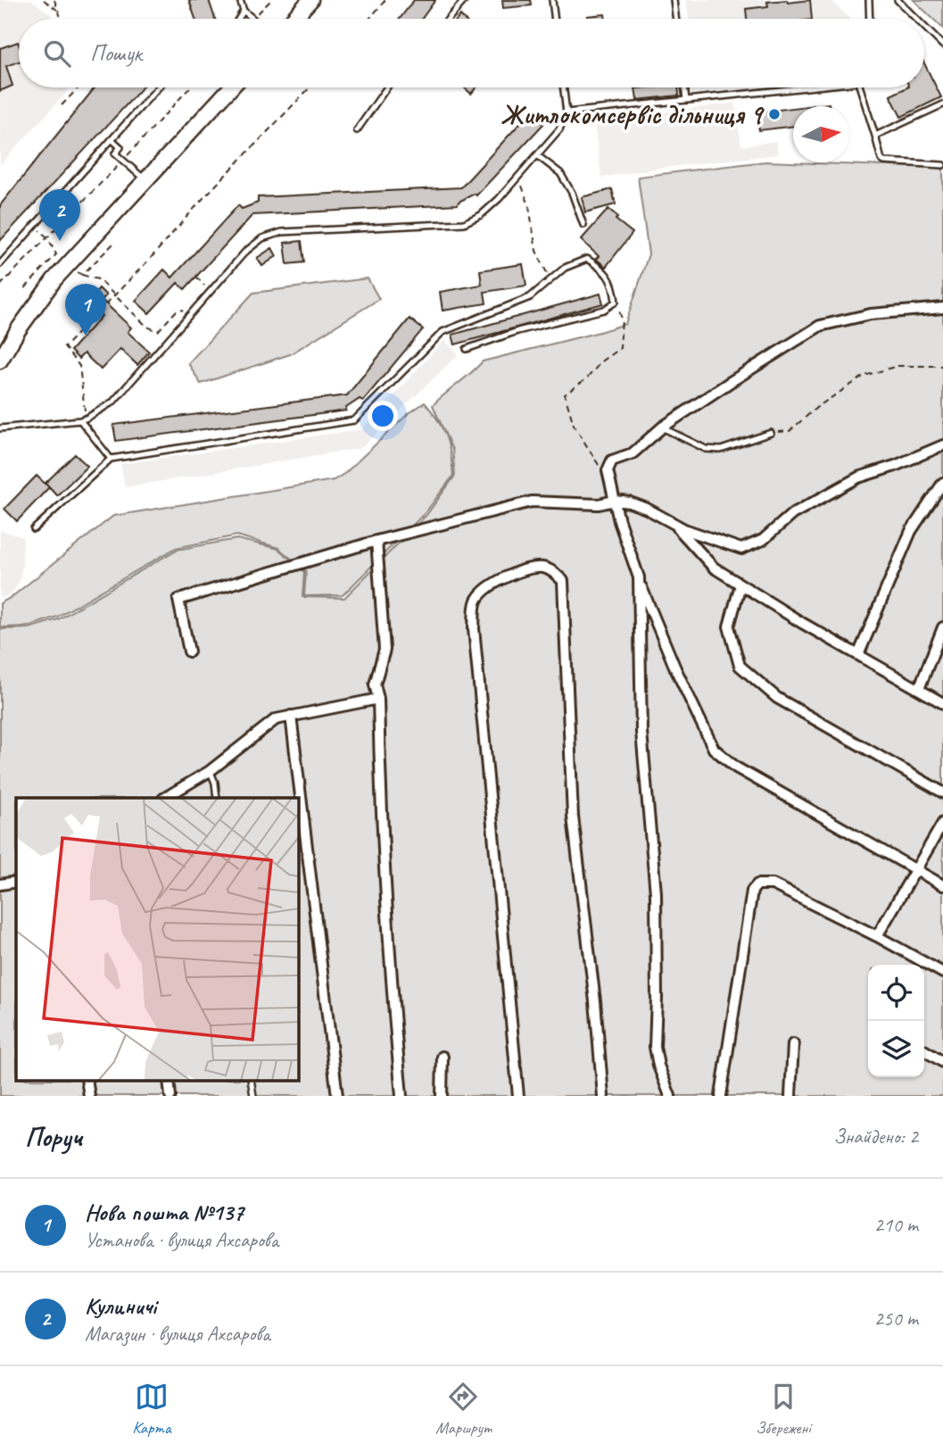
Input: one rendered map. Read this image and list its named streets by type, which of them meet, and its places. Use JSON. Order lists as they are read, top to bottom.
{
  "places": ["Житлокомсервіс дільниця 9"],
  "north": "right",
  "page": {
    "search": "Пошук",
    "pins": ["2", "1"],
    "heading": ["Поруч", "Знайдено: 2"],
    "list": [
      {
        "mark": "1",
        "name": "Нова пошта №137",
        "note": "Установа · вулиця Ахсарова",
        "value": "210 m"
      },
      {
        "mark": "2",
        "name": "Кулиничі",
        "note": "Магазин · вулиця Ахсарова",
        "value": "250 m"
      }
    ],
    "nav": ["Карта", "Маршрут", "Збережені"]
  }
}
